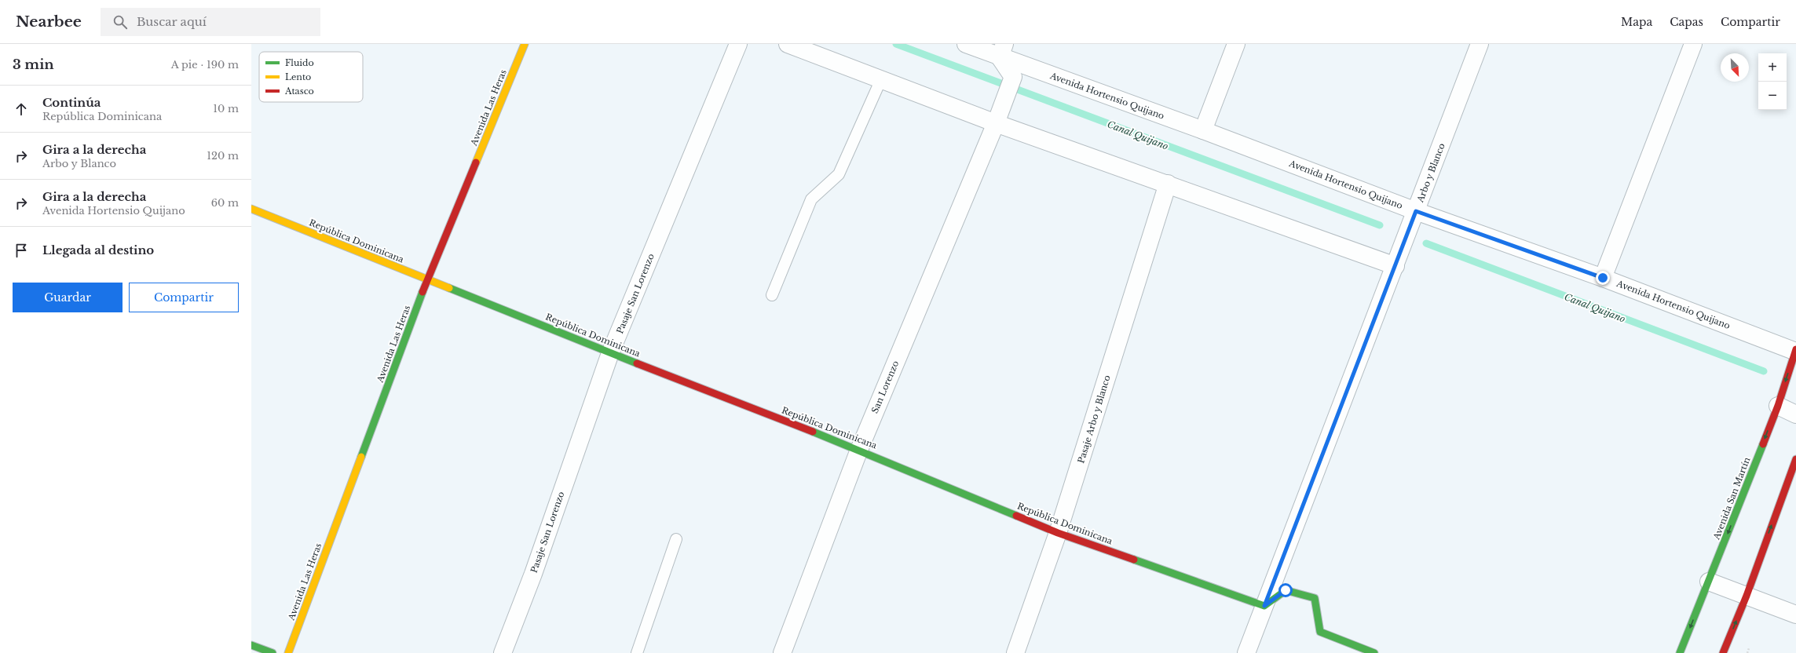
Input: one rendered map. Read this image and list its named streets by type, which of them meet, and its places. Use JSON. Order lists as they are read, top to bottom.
{
  "streets": {
    "street": [
      "Avenida Hortensio Quijano",
      "Avenida Las Heras",
      "Arbo y Blanco",
      "República Dominicana",
      "Pasaje San Lorenzo",
      "San Lorenzo",
      "Pasaje Arbo y Blanco",
      "Avenida San Martín"
    ]
  },
  "crossings": [
    ["Avenida Hortensio Quijano", "Arbo y Blanco"],
    ["Avenida Hortensio Quijano", "San Lorenzo"],
    ["Avenida Hortensio Quijano", "Avenida San Martín"],
    ["Avenida Las Heras", "República Dominicana"],
    ["Arbo y Blanco", "República Dominicana"],
    ["República Dominicana", "Pasaje San Lorenzo"],
    ["República Dominicana", "San Lorenzo"],
    ["República Dominicana", "Pasaje Arbo y Blanco"]
  ],
  "water": ["Canal Quijano"],
  "legend": ["Fluido", "Lento", "Atasco"],
  "north": "bottom right",
  "page": {
    "header": "Nearbee",
    "search": "Buscar aquí",
    "nav": ["Mapa", "Capas", "Compartir"],
    "heading": ["3 min", "A pie · 190 m"],
    "map_buttons": ["+", "−"],
    "list": [
      ["Continúa", "República Dominicana", "10 m"],
      ["Gira a la derecha", "Arbo y Blanco", "120 m"],
      ["Gira a la derecha", "Avenida Hortensio Quijano", "60 m"],
      "Llegada al destino"
    ],
    "buttons": ["Guardar", "Compartir"]
  }
}
